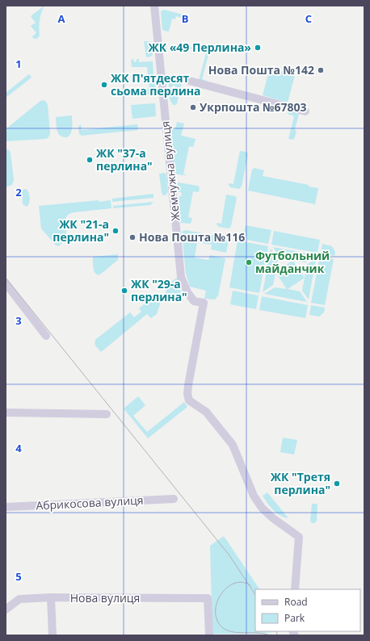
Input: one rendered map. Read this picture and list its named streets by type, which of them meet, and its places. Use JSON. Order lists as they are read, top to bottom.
{
  "streets": {
    "street": ["Жемчужна вулиця", "Абрикосова вулиця", "Нова вулиця"]
  },
  "places": [
    "ЖК «49 Перлина»",
    "Нова Пошта №142",
    "ЖК П'ятдесят сьома перлина",
    "Укрпошта №67803",
    "ЖК \"37-а перлина\"",
    "ЖК \"21-а перлина\"",
    "Нова Пошта №116",
    "Футбольний майданчик",
    "ЖК \"29-а перлина\"",
    "ЖК \"Третя перлина\""
  ],
  "legend": ["Road", "Park"],
  "grid": {
    "columns": ["A", "B", "C"],
    "rows": [
      "1",
      "2",
      "3",
      "4",
      "5"
    ]
  }
}
